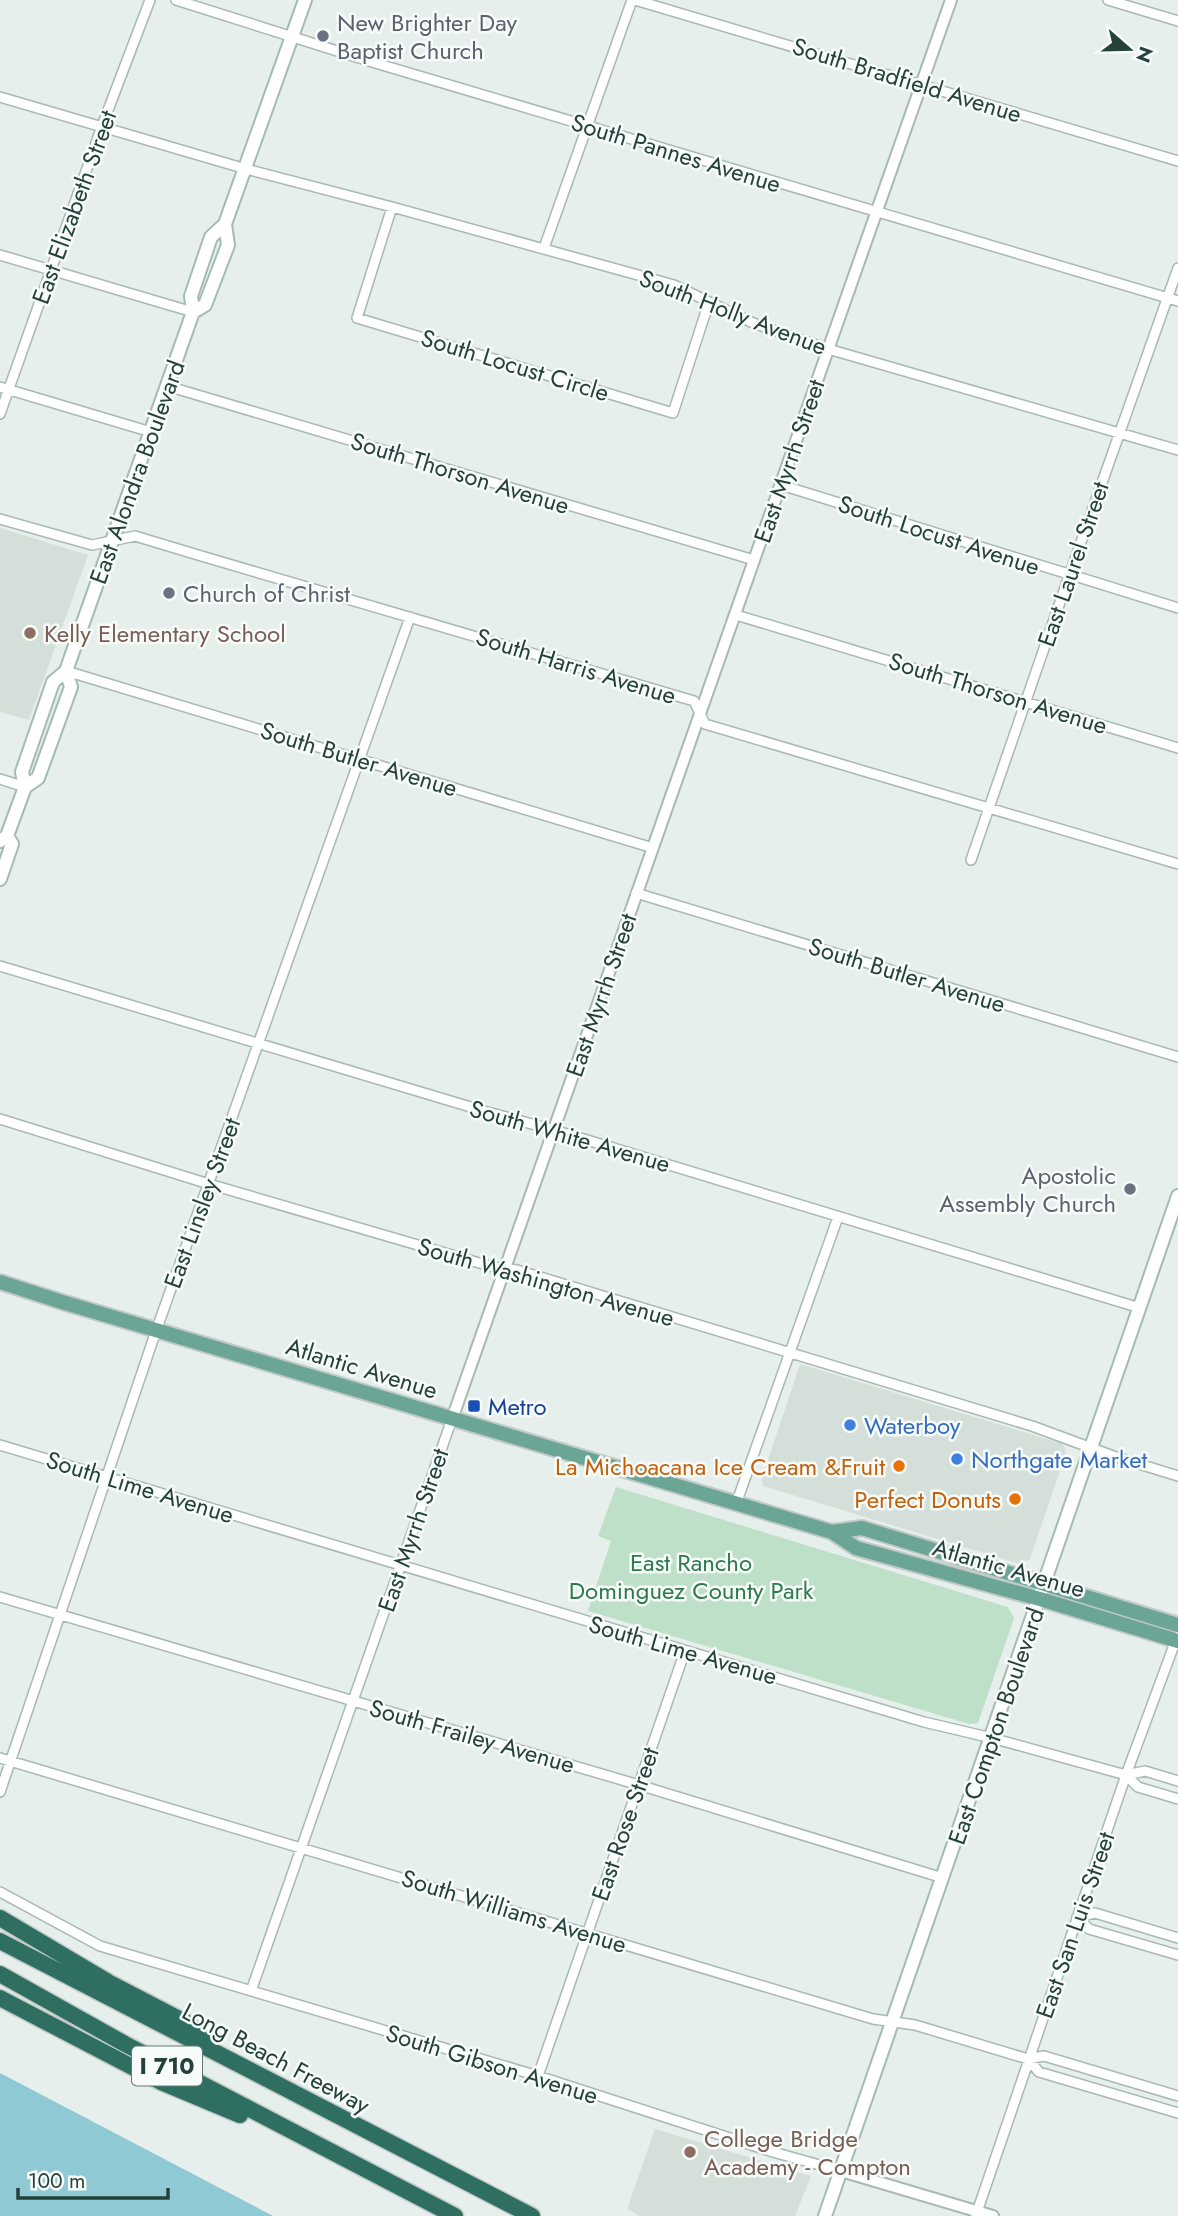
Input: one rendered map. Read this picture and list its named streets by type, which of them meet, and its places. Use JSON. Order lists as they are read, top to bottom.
{
  "streets": {
    "highway": ["Long Beach Freeway", "I 710"],
    "main road": ["East Alondra Boulevard", "Atlantic Avenue", "East Compton Boulevard"],
    "street": [
      "South Bradfield Avenue",
      "South Pannes Avenue",
      "East Elizabeth Street",
      "South Holly Avenue",
      "South Locust Circle",
      "East Myrrh Street",
      "South Thorson Avenue",
      "South Locust Avenue",
      "East Laurel Street",
      "South Harris Avenue",
      "South Butler Avenue",
      "South White Avenue",
      "East Linsley Street",
      "South Washington Avenue",
      "South Lime Avenue",
      "South Frailey Avenue",
      "East Rose Street",
      "South Williams Avenue",
      "East San Luis Street",
      "South Gibson Avenue"
    ]
  },
  "crossings": [
    ["South Bradfield Avenue", "East Myrrh Street"],
    ["South Pannes Avenue", "East Myrrh Street"],
    ["South Pannes Avenue", "East Alondra Boulevard"],
    ["South Pannes Avenue", "East Laurel Street"],
    ["East Elizabeth Street", "South Holly Avenue"],
    ["South Holly Avenue", "South Locust Circle"],
    ["South Holly Avenue", "East Myrrh Street"],
    ["South Holly Avenue", "East Alondra Boulevard"],
    ["South Holly Avenue", "East Laurel Street"],
    ["East Myrrh Street", "South Thorson Avenue"],
    ["East Myrrh Street", "South Locust Avenue"],
    ["East Myrrh Street", "South Harris Avenue"],
    ["East Myrrh Street", "South Butler Avenue"],
    ["East Myrrh Street", "South White Avenue"],
    ["East Myrrh Street", "South Washington Avenue"],
    ["East Myrrh Street", "Atlantic Avenue"],
    ["East Myrrh Street", "South Lime Avenue"],
    ["East Myrrh Street", "South Frailey Avenue"],
    ["East Myrrh Street", "South Williams Avenue"],
    ["East Myrrh Street", "South Gibson Avenue"],
    ["East Alondra Boulevard", "South Thorson Avenue"],
    ["East Alondra Boulevard", "South Harris Avenue"],
    ["East Alondra Boulevard", "South Butler Avenue"],
    ["South Thorson Avenue", "East Laurel Street"],
    ["South Locust Avenue", "East Laurel Street"],
    ["East Laurel Street", "South Harris Avenue"],
    ["South Harris Avenue", "East Linsley Street"],
    ["South Butler Avenue", "East Linsley Street"],
    ["South White Avenue", "East Linsley Street"],
    ["South White Avenue", "East Compton Boulevard"],
    ["East Linsley Street", "South Washington Avenue"],
    ["East Linsley Street", "Atlantic Avenue"],
    ["East Linsley Street", "South Lime Avenue"],
    ["East Linsley Street", "South Frailey Avenue"],
    ["East Linsley Street", "South Williams Avenue"],
    ["South Washington Avenue", "East Compton Boulevard"],
    ["Atlantic Avenue", "East Compton Boulevard"],
    ["Atlantic Avenue", "East San Luis Street"],
    ["South Lime Avenue", "East Compton Boulevard"],
    ["South Lime Avenue", "East Rose Street"],
    ["South Lime Avenue", "East San Luis Street"],
    ["East Compton Boulevard", "South Frailey Avenue"],
    ["East Compton Boulevard", "South Williams Avenue"],
    ["East Compton Boulevard", "South Gibson Avenue"],
    ["South Frailey Avenue", "East Rose Street"],
    ["East Rose Street", "South Williams Avenue"],
    ["East Rose Street", "South Gibson Avenue"],
    ["South Williams Avenue", "East San Luis Street"],
    ["East San Luis Street", "South Gibson Avenue"]
  ],
  "parks": ["East Rancho Dominguez County Park"],
  "places": {
    "other": [
      "New Brighter Day Baptist Church",
      "Church of Christ",
      "Kelly Elementary School",
      "Apostolic Assembly Church",
      "Waterboy",
      "Northgate Market",
      "La Michoacana Ice Cream &Fruit",
      "Perfect Donuts",
      "College Bridge Academy - Compton"
    ],
    "transit": ["Metro"]
  },
  "scale_bar": "100 m",
  "north": "right"
}
